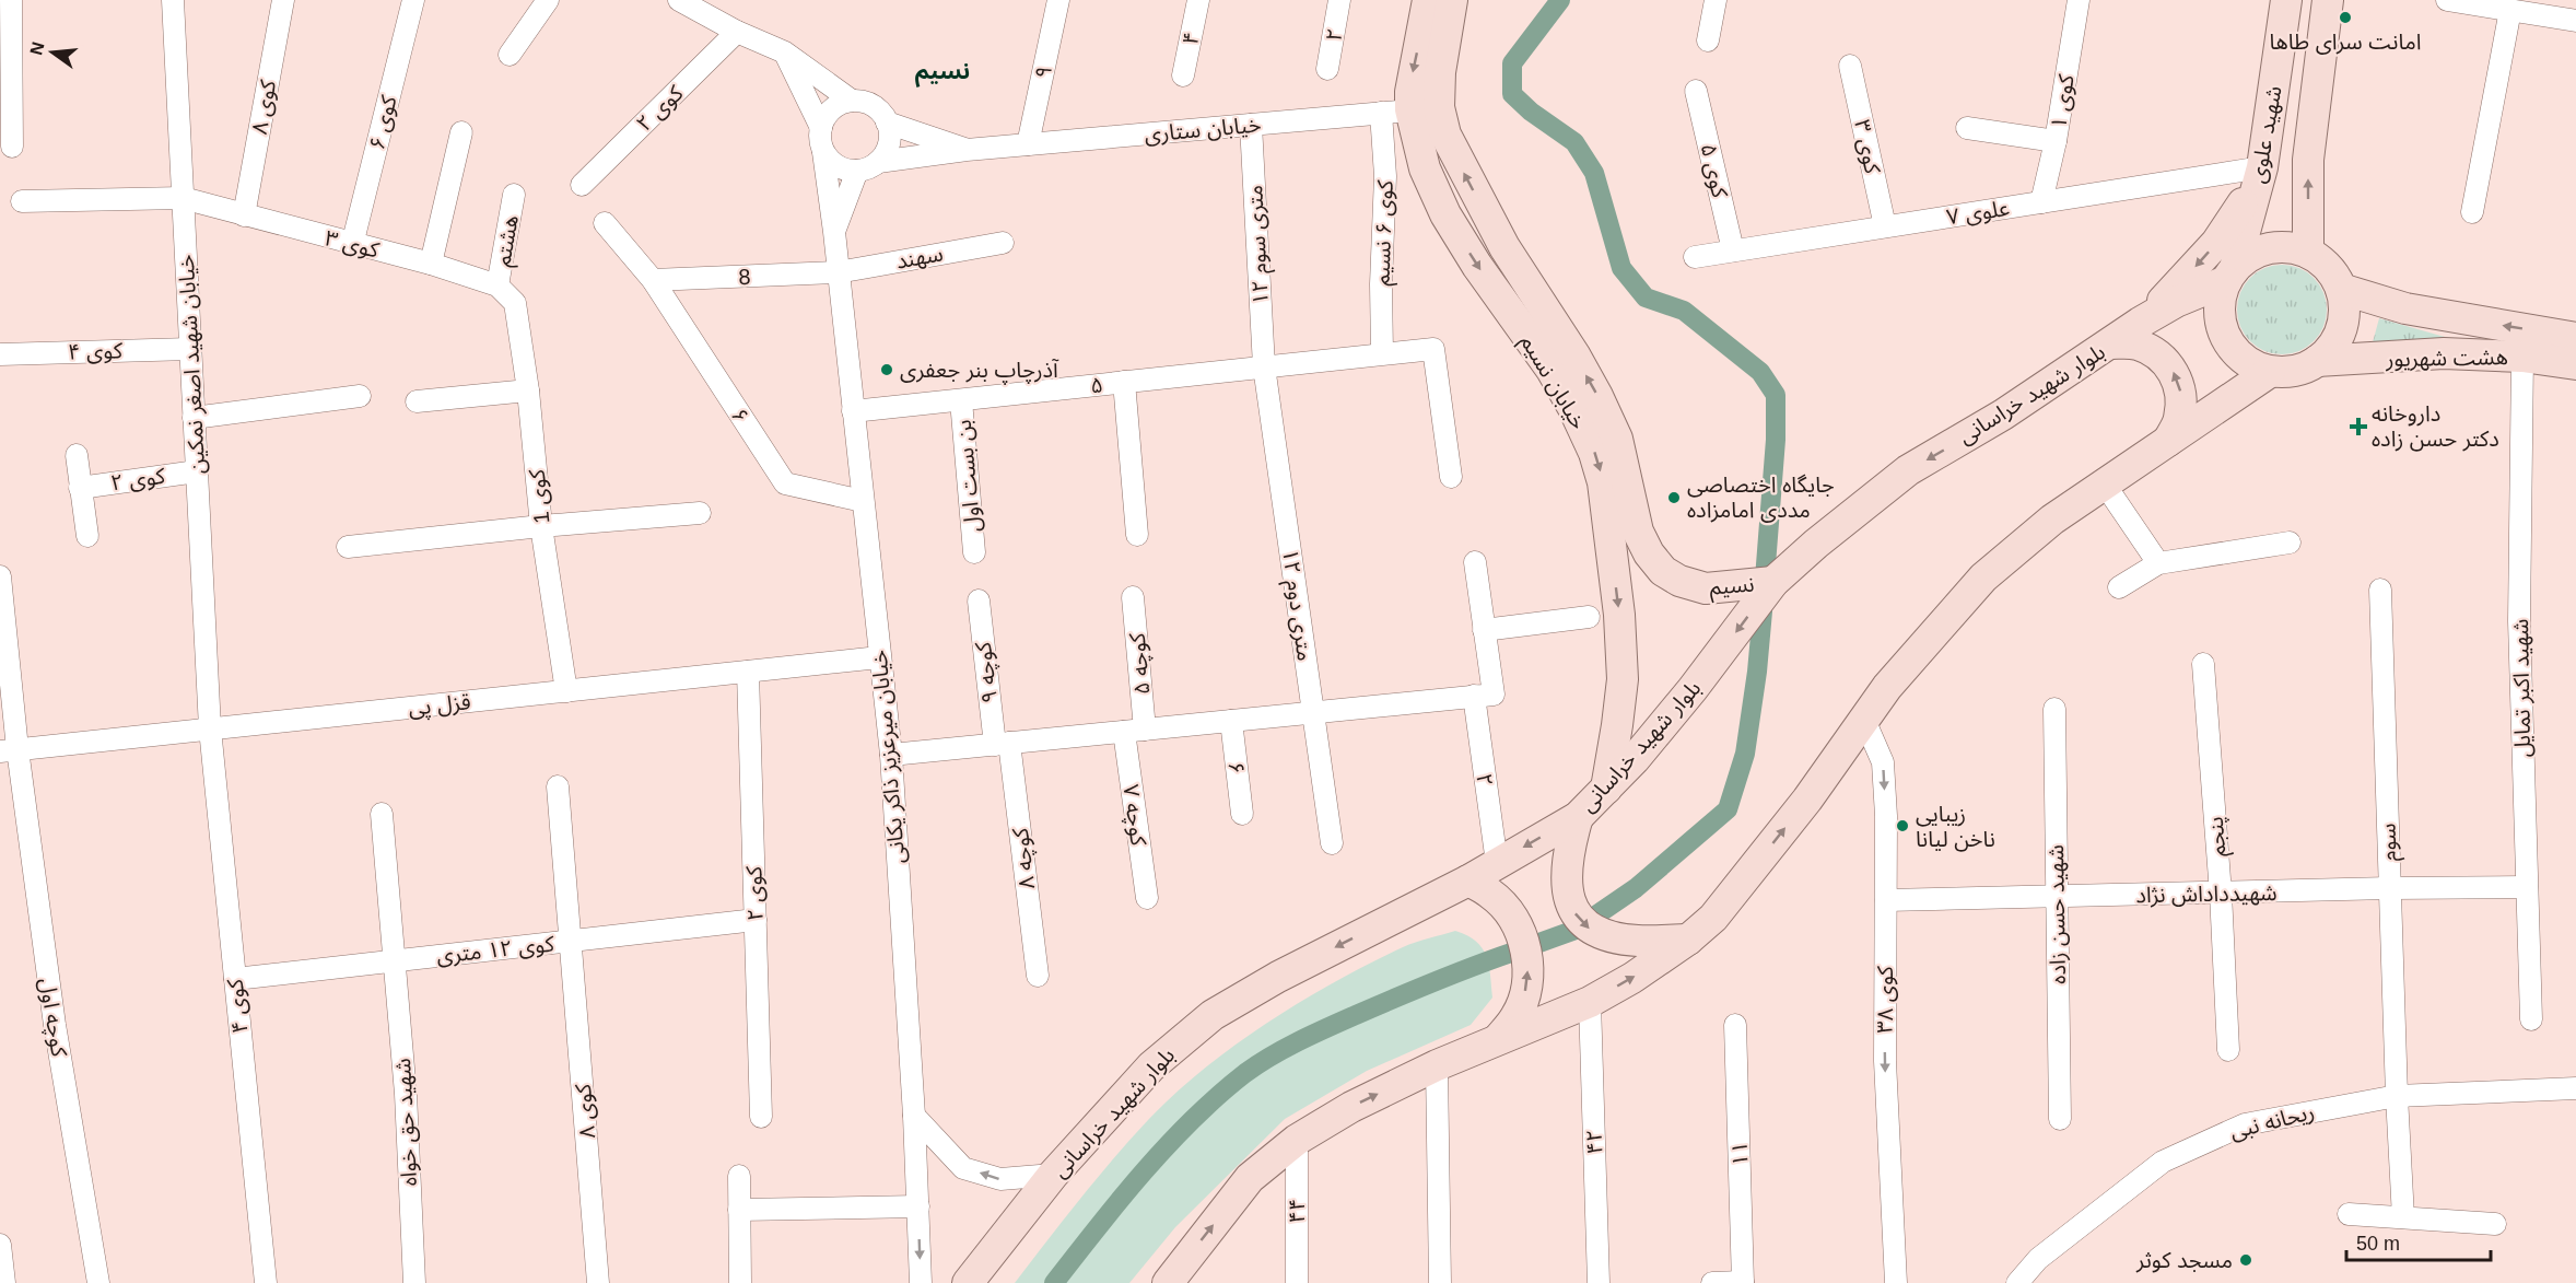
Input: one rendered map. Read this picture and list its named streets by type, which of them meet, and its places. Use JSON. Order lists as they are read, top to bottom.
{
  "streets": {
    "main road": [
      "شهید علوی",
      "هشت شهریور",
      "خیابان نسیم",
      "بلوار شهید خراسانی",
      "نسیم"
    ],
    "street": [
      "۲",
      "۴",
      "۹",
      "کوی ۱",
      "کوی ۸",
      "کوی ۲",
      "کوی ۶",
      "خیابان ستاری",
      "کوی ۳",
      "کوی ۵",
      "علوی ۷",
      "کوی ۶ نسیم",
      "هشتم",
      "۱۲ متری سوم",
      "سهند",
      "8",
      "کوی ۴",
      "خیابان شهید اصغر نمکین",
      "۵",
      "۶",
      "بن بست اول",
      "کوی 1",
      "۱۲ متری دوم",
      "کوچه ۵",
      "کوچه ۹",
      "شهید اکبر تمایل",
      "قزل پی",
      "خیابان میرعزیز ذاکر یکانی",
      "کوچه ۷",
      "پنجم",
      "سوم",
      "کوچه ۸",
      "شهیدداداش نژاد",
      "شهید حسن زاده",
      "کوی ۱۲ متری",
      "کوی ۳۸",
      "کوچه اول",
      "ریحانه نبی",
      "شهید حق خواه",
      "۴۲",
      "۱۱",
      "۴۴"
    ]
  },
  "crossings": [
    ["۲", "بلوار شهید خراسانی"],
    ["۹", "خیابان ستاری"],
    ["کوی ۱", "علوی ۷"],
    ["کوی ۸", "کوی ۳"],
    ["کوی ۸", "کوی ۱۲ متری"],
    ["کوی ۲", "خیابان شهید اصغر نمکین"],
    ["کوی ۲", "قزل پی"],
    ["کوی ۲", "کوی ۱۲ متری"],
    ["کوی ۶", "کوی ۳"],
    ["خیابان ستاری", "کوی ۶ نسیم"],
    ["خیابان ستاری", "۱۲ متری سوم"],
    ["خیابان ستاری", "خیابان نسیم"],
    ["خیابان ستاری", "خیابان میرعزیز ذاکر یکانی"],
    ["شهید علوی", "علوی ۷"],
    ["شهید علوی", "هشت شهریور"],
    ["شهید علوی", "بلوار شهید خراسانی"],
    ["کوی ۳", "علوی ۷"],
    ["کوی ۳", "هشتم"],
    ["کوی ۳", "خیابان شهید اصغر نمکین"],
    ["کوی ۳", "کوی 1"],
    ["کوی ۵", "علوی ۷"],
    ["کوی ۶ نسیم", "خیابان نسیم"],
    ["کوی ۶ نسیم", "۵"],
    ["۱۲ متری سوم", "۵"],
    ["۱۲ متری سوم", "۱۲ متری دوم"],
    ["سهند", "8"],
    ["سهند", "خیابان میرعزیز ذاکر یکانی"],
    ["8", "۶"],
    ["8", "خیابان میرعزیز ذاکر یکانی"],
    ["کوی ۴", "خیابان شهید اصغر نمکین"],
    ["کوی ۴", "قزل پی"],
    ["کوی ۴", "کوی ۱۲ متری"],
    ["هشت شهریور", "بلوار شهید خراسانی"],
    ["هشت شهریور", "شهید اکبر تمایل"],
    ["خیابان شهید اصغر نمکین", "قزل پی"],
    ["خیابان نسیم", "بلوار شهید خراسانی"],
    ["خیابان نسیم", "نسیم"],
    ["۵", "بن بست اول"],
    ["۵", "۱۲ متری دوم"],
    ["۵", "خیابان میرعزیز ذاکر یکانی"],
    ["بلوار شهید خراسانی", "نسیم"],
    ["۶", "خیابان میرعزیز ذاکر یکانی"],
    ["کوی 1", "قزل پی"],
    ["کوچه ۵", "کوچه ۷"],
    ["کوچه ۹", "کوچه ۸"],
    ["شهید اکبر تمایل", "شهیدداداش نژاد"],
    ["قزل پی", "خیابان میرعزیز ذاکر یکانی"],
    ["قزل پی", "کوچه اول"],
    ["پنجم", "شهیدداداش نژاد"],
    ["سوم", "شهیدداداش نژاد"],
    ["سوم", "ریحانه نبی"],
    ["شهیدداداش نژاد", "شهید حسن زاده"],
    ["شهیدداداش نژاد", "کوی ۳۸"],
    ["کوی ۱۲ متری", "شهید حق خواه"]
  ],
  "one_way": ["کوی ۳۸"],
  "districts": ["نسیم"],
  "places": {
    "other": [
      "امانت سرای طاها",
      "آذرچاپ بنر جعفری",
      "جایگاه اختصاصی مددی امامزاده",
      "زیبایی ناخن لیانا",
      "مسجد کوثر"
    ],
    "health": ["داروخانه دکتر حسن زاده"]
  },
  "scale_bar": "50 m",
  "north": "left"
}
